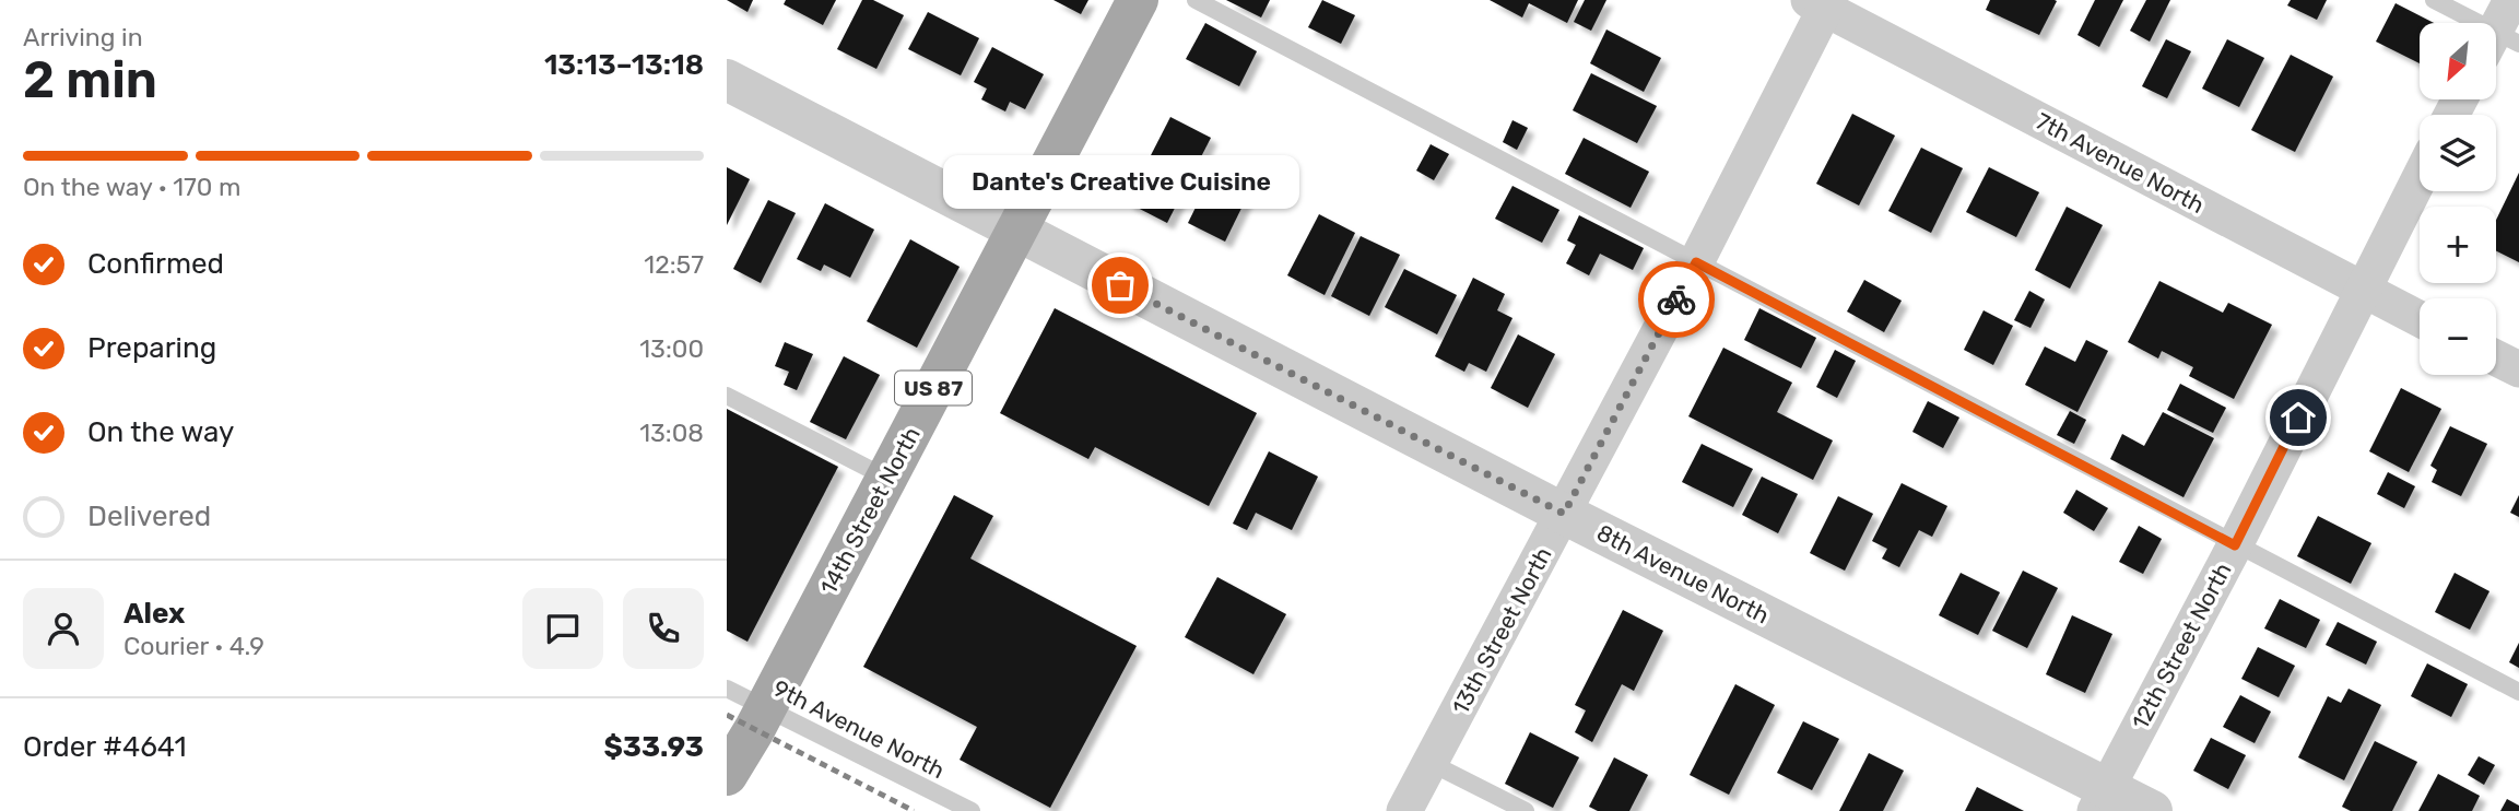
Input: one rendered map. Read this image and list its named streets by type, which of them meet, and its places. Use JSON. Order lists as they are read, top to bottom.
{
  "streets": {
    "main road": ["US 87", "14th Street North"],
    "street": [
      "7th Avenue North",
      "8th Avenue North",
      "13th Street North",
      "12th Street North"
    ],
    "lane": ["9th Avenue North"]
  },
  "crossings": [
    ["7th Avenue North", "13th Street North"],
    ["7th Avenue North", "12th Street North"],
    ["14th Street North", "8th Avenue North"],
    ["14th Street North", "9th Avenue North"],
    ["8th Avenue North", "13th Street North"],
    ["8th Avenue North", "12th Street North"]
  ],
  "places": ["Dante's Creative Cuisine"],
  "north": "bottom left",
  "page": {
    "heading": ["2 min", "Arriving in", "13:13–13:18"],
    "panel": [
      "Alex",
      "Courier · 4.9",
      "Order #4641",
      "$33.93"
    ],
    "map_buttons": ["+", "−"],
    "bar": "On the way · 170 m",
    "bubble": "Dante's Creative Cuisine",
    "list": [
      ["Confirmed", "12:57"],
      ["Preparing", "13:00"],
      ["On the way", "13:08"],
      "Delivered"
    ]
  }
}
